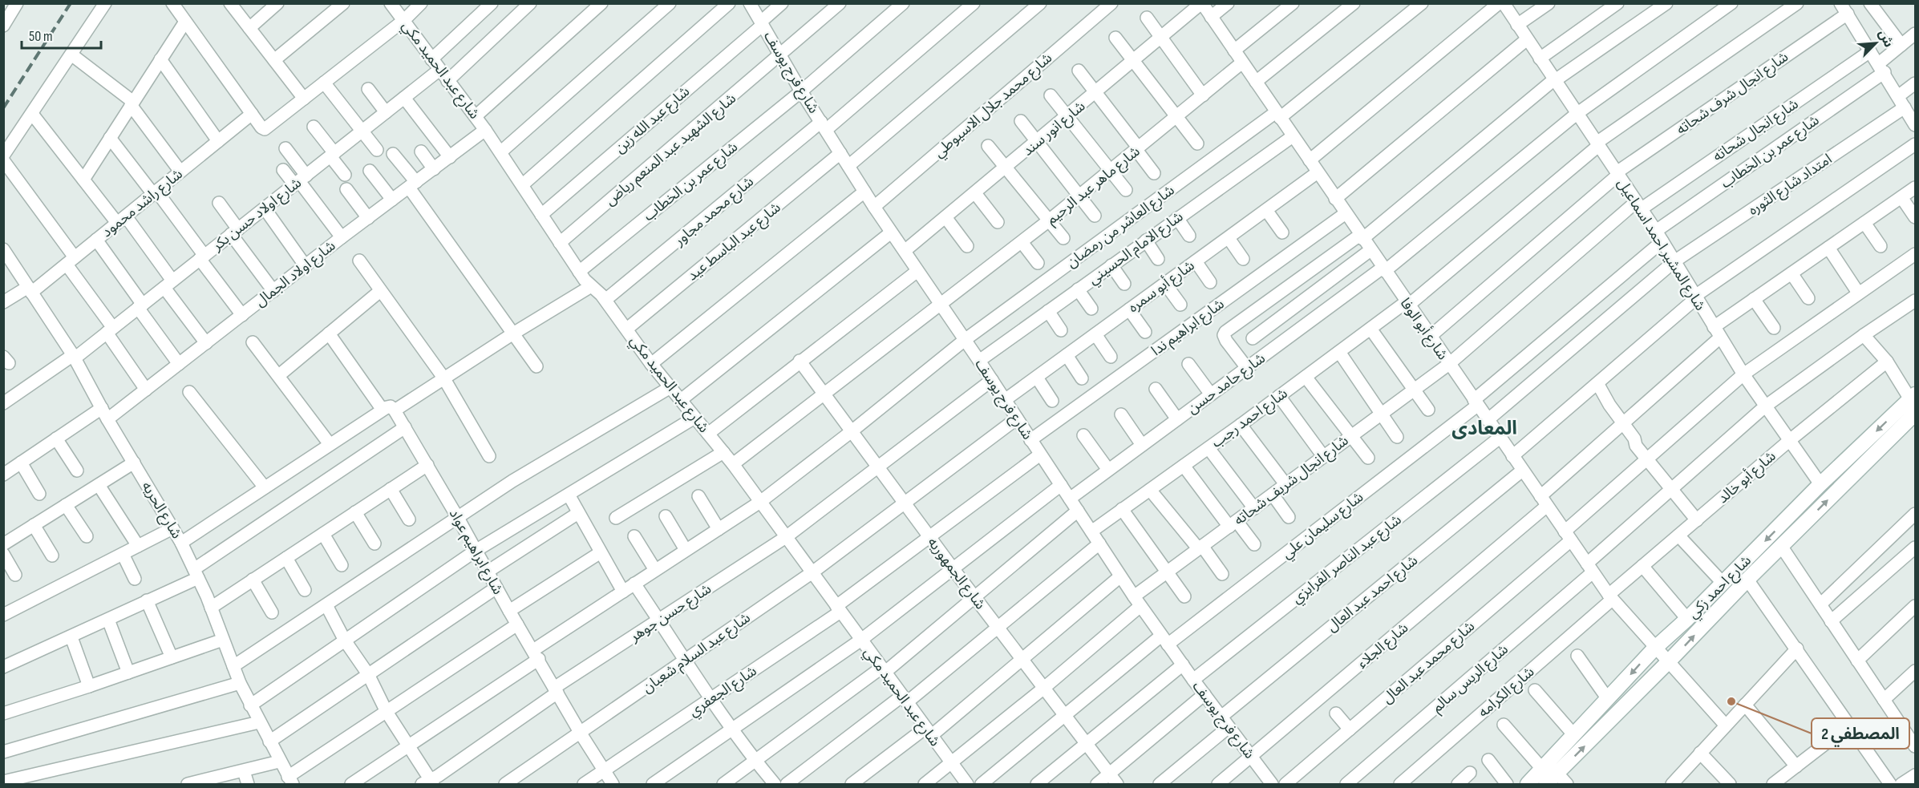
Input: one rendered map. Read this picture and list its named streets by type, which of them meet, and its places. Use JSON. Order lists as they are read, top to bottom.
{
  "streets": {
    "street": [
      "شارع عبد الحميد مكي",
      "شارع فرج يوسف",
      "شارع انجال شرف شحاته",
      "شارع محمد جلال الاسيوطي",
      "شارع عبد الله زين",
      "شارع انور سند",
      "شارع انجال شحاته",
      "شارع الشهيد عبد المنعم رياض",
      "شارع عمر بن الخطاب",
      "امتداد شارع الثوره",
      "شارع ماهر عبد الرحيم",
      "شارع راشد محمود",
      "شارع محمد مجاور",
      "شارع اولاد حسن بكر",
      "شارع العاشر من رمضان",
      "شارع عبد الباسط عيد",
      "شارع المشير احمد اسماعيل",
      "شارع الامام الحسيني",
      "شارع اولاد الجمال",
      "شارع أبو سمره",
      "شارع ابراهيم ندا",
      "شارع أبو الوفا",
      "شارع حامد حسن",
      "شارع احمد رجب",
      "شارع أبو خالد",
      "شارع انجال شريف شحاته",
      "شارع الحريه",
      "شارع سليمان علي",
      "شارع ابراهيم عواد",
      "شارع عبد الناصر الفرايزي",
      "شارع الجمهوريه",
      "شارع احمد زكي",
      "شارع احمد عبد العال",
      "شارع حسن جوهر",
      "شارع الجلاء",
      "شارع عبد السلام شعبان",
      "شارع محمد عبد العال",
      "شارع الريس سالم",
      "شارع الجعفري",
      "شارع الكرامه"
    ]
  },
  "crossings": [
    ["شارع عبد الحميد مكي", "شارع عبد الله زين"],
    ["شارع عبد الحميد مكي", "شارع الشهيد عبد المنعم رياض"],
    ["شارع عبد الحميد مكي", "شارع عمر بن الخطاب"],
    ["شارع عبد الحميد مكي", "شارع ماهر عبد الرحيم"],
    ["شارع عبد الحميد مكي", "شارع محمد مجاور"],
    ["شارع عبد الحميد مكي", "شارع اولاد حسن بكر"],
    ["شارع عبد الحميد مكي", "شارع العاشر من رمضان"],
    ["شارع عبد الحميد مكي", "شارع عبد الباسط عيد"],
    ["شارع عبد الحميد مكي", "شارع اولاد الجمال"],
    ["شارع عبد الحميد مكي", "شارع انجال شريف شحاته"],
    ["شارع عبد الحميد مكي", "شارع حسن جوهر"],
    ["شارع عبد الحميد مكي", "شارع عبد السلام شعبان"],
    ["شارع عبد الحميد مكي", "شارع الجعفري"],
    ["شارع فرج يوسف", "شارع محمد جلال الاسيوطي"],
    ["شارع فرج يوسف", "شارع عبد الله زين"],
    ["شارع فرج يوسف", "شارع انور سند"],
    ["شارع فرج يوسف", "شارع الشهيد عبد المنعم رياض"],
    ["شارع فرج يوسف", "شارع عمر بن الخطاب"],
    ["شارع فرج يوسف", "شارع ماهر عبد الرحيم"],
    ["شارع فرج يوسف", "شارع محمد مجاور"],
    ["شارع فرج يوسف", "شارع العاشر من رمضان"],
    ["شارع فرج يوسف", "شارع عبد الباسط عيد"],
    ["شارع فرج يوسف", "شارع الامام الحسيني"],
    ["شارع فرج يوسف", "شارع أبو سمره"],
    ["شارع فرج يوسف", "شارع ابراهيم ندا"],
    ["شارع فرج يوسف", "شارع حامد حسن"],
    ["شارع فرج يوسف", "شارع احمد رجب"],
    ["شارع فرج يوسف", "شارع انجال شريف شحاته"],
    ["شارع فرج يوسف", "شارع سليمان علي"],
    ["شارع فرج يوسف", "شارع عبد الناصر الفرايزي"],
    ["شارع فرج يوسف", "شارع احمد عبد العال"],
    ["شارع فرج يوسف", "شارع حسن جوهر"],
    ["شارع فرج يوسف", "شارع الجلاء"],
    ["شارع فرج يوسف", "شارع عبد السلام شعبان"],
    ["شارع فرج يوسف", "شارع الجعفري"],
    ["شارع انجال شرف شحاته", "شارع المشير احمد اسماعيل"],
    ["شارع انجال شرف شحاته", "شارع أبو الوفا"],
    ["شارع انور سند", "شارع أبو الوفا"],
    ["شارع انجال شحاته", "شارع المشير احمد اسماعيل"],
    ["شارع انجال شحاته", "شارع أبو الوفا"],
    ["شارع انجال شحاته", "شارع انجال شريف شحاته"],
    ["شارع عمر بن الخطاب", "شارع المشير احمد اسماعيل"],
    ["امتداد شارع الثوره", "شارع المشير احمد اسماعيل"],
    ["امتداد شارع الثوره", "شارع أبو الوفا"],
    ["شارع ماهر عبد الرحيم", "شارع أبو الوفا"],
    ["شارع ماهر عبد الرحيم", "شارع الجمهوريه"],
    ["شارع راشد محمود", "شارع الحريه"],
    ["شارع اولاد حسن بكر", "شارع الحريه"],
    ["شارع العاشر من رمضان", "شارع أبو الوفا"],
    ["شارع العاشر من رمضان", "شارع ابراهيم عواد"],
    ["شارع العاشر من رمضان", "شارع الجمهوريه"],
    ["شارع المشير احمد اسماعيل", "شارع حامد حسن"],
    ["شارع المشير احمد اسماعيل", "شارع احمد رجب"],
    ["شارع المشير احمد اسماعيل", "شارع أبو خالد"],
    ["شارع المشير احمد اسماعيل", "شارع سليمان علي"],
    ["شارع المشير احمد اسماعيل", "شارع احمد زكي"],
    ["شارع المشير احمد اسماعيل", "شارع الجلاء"],
    ["شارع المشير احمد اسماعيل", "شارع محمد عبد العال"],
    ["شارع المشير احمد اسماعيل", "شارع الريس سالم"],
    ["شارع الامام الحسيني", "شارع أبو الوفا"],
    ["شارع اولاد الجمال", "شارع الحريه"],
    ["شارع أبو سمره", "شارع أبو الوفا"],
    ["شارع ابراهيم ندا", "شارع أبو الوفا"],
    ["شارع أبو الوفا", "شارع حامد حسن"],
    ["شارع أبو الوفا", "شارع احمد رجب"],
    ["شارع أبو الوفا", "شارع أبو خالد"],
    ["شارع أبو الوفا", "شارع انجال شريف شحاته"],
    ["شارع أبو الوفا", "شارع سليمان علي"],
    ["شارع أبو الوفا", "شارع عبد الناصر الفرايزي"],
    ["شارع أبو الوفا", "شارع احمد زكي"],
    ["شارع أبو الوفا", "شارع احمد عبد العال"],
    ["شارع أبو الوفا", "شارع الجلاء"],
    ["شارع أبو الوفا", "شارع محمد عبد العال"],
    ["شارع أبو الوفا", "شارع الريس سالم"],
    ["شارع أبو الوفا", "شارع الكرامه"],
    ["شارع أبو خالد", "شارع الكرامه"],
    ["شارع انجال شريف شحاته", "شارع الجمهوريه"],
    ["شارع سليمان علي", "شارع الجمهوريه"],
    ["شارع ابراهيم عواد", "شارع حسن جوهر"],
    ["شارع ابراهيم عواد", "شارع عبد السلام شعبان"],
    ["شارع ابراهيم عواد", "شارع الجعفري"],
    ["شارع الجمهوريه", "شارع حسن جوهر"],
    ["شارع الجمهوريه", "شارع عبد السلام شعبان"],
    ["شارع الجمهوريه", "شارع الجعفري"]
  ],
  "districts": ["المعادى"],
  "places": ["المصطفي 2"],
  "scale_bar": "50 m",
  "north": "top right"
}
